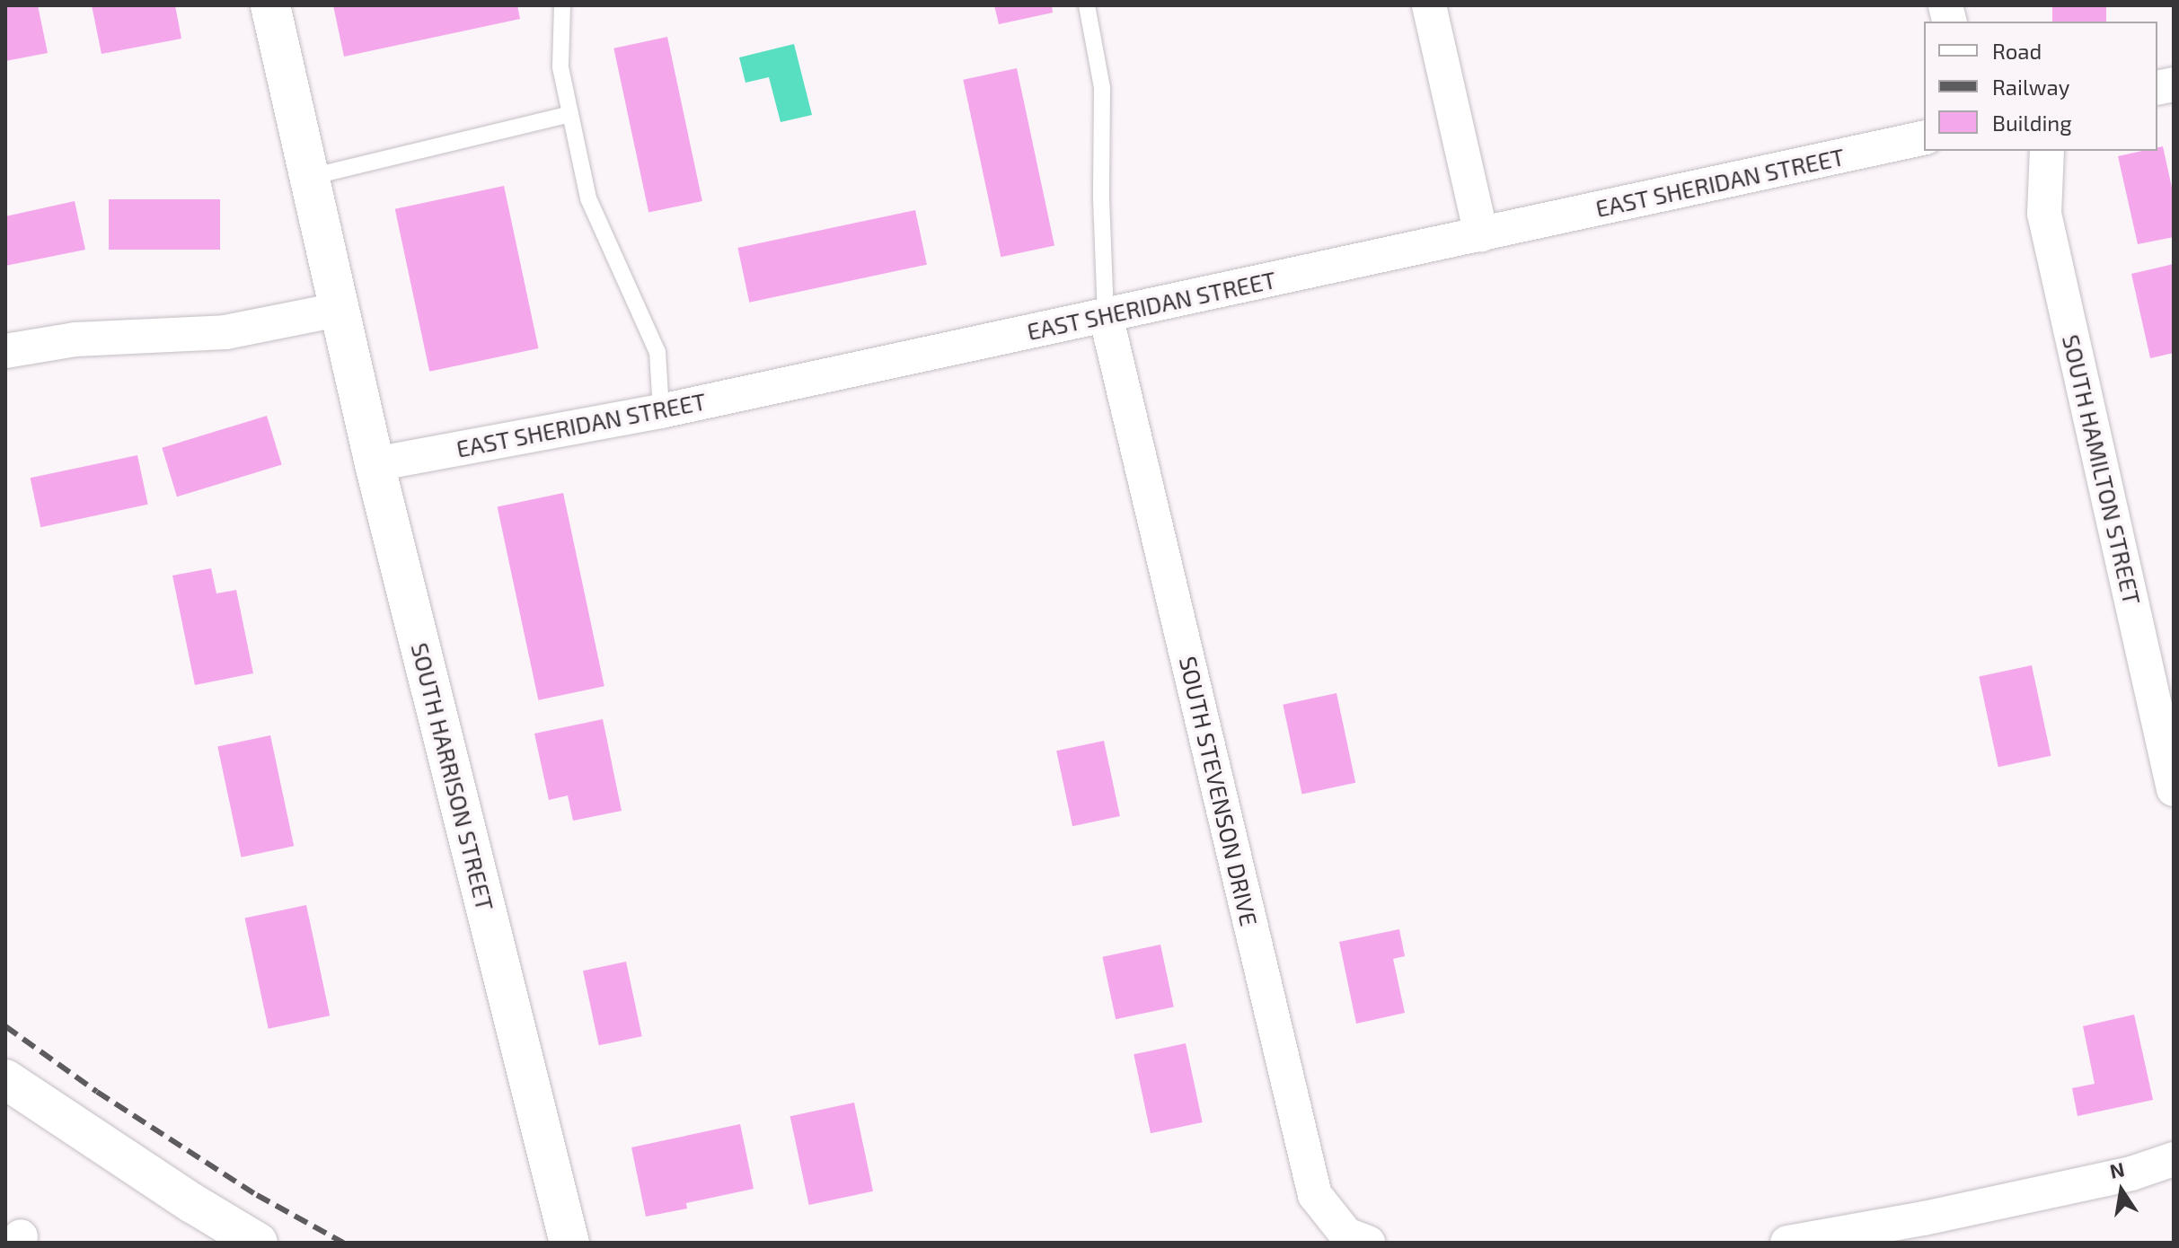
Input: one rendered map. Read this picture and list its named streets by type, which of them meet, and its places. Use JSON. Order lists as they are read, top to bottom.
{
  "streets": {
    "street": [
      "EAST SHERIDAN STREET",
      "SOUTH HAMILTON STREET",
      "SOUTH HARRISON STREET",
      "SOUTH STEVENSON DRIVE"
    ]
  },
  "crossings": [
    ["EAST SHERIDAN STREET", "SOUTH HARRISON STREET"],
    ["EAST SHERIDAN STREET", "SOUTH STEVENSON DRIVE"]
  ],
  "legend": ["Road", "Railway", "Building"],
  "north": "top"
}
